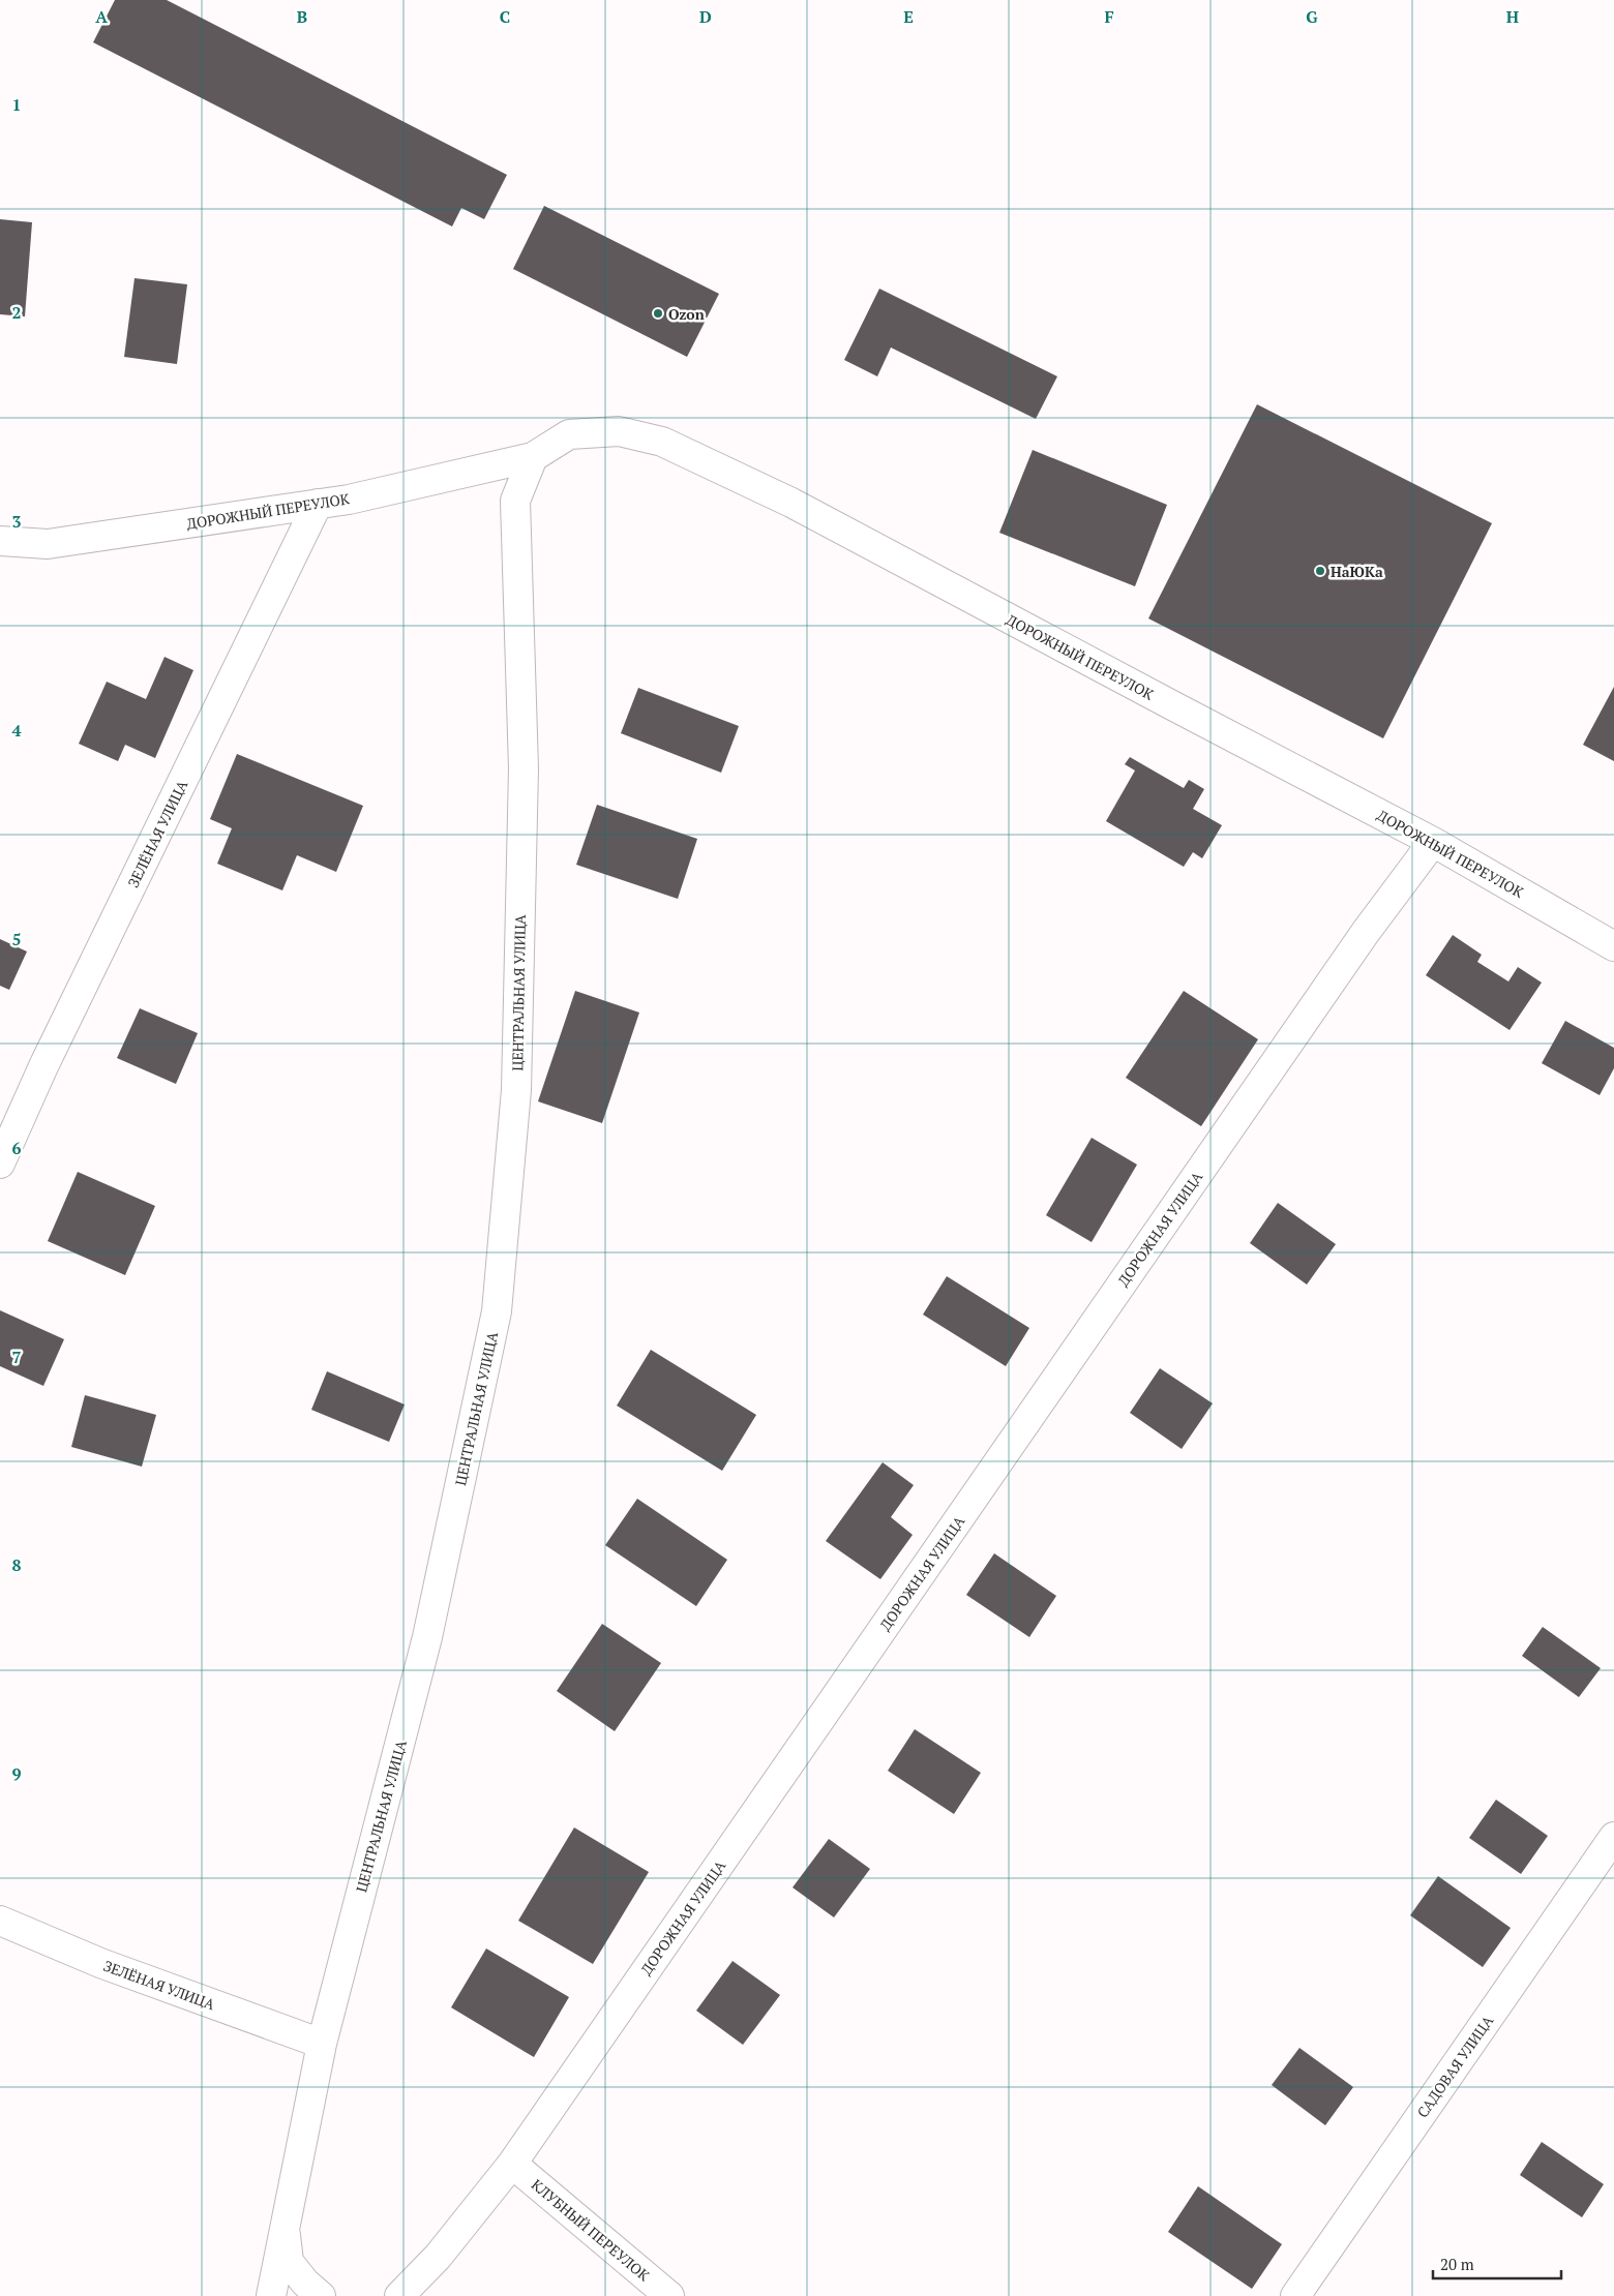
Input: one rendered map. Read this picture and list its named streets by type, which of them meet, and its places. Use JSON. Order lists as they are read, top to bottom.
{
  "streets": {
    "street": [
      "ДОРОЖНЫЙ ПЕРЕУЛОК",
      "ЗЕЛЁНАЯ УЛИЦА",
      "ЦЕНТРАЛЬНАЯ УЛИЦА",
      "ДОРОЖНАЯ УЛИЦА",
      "САДОВАЯ УЛИЦА",
      "КЛУБНЫЙ ПЕРЕУЛОК"
    ]
  },
  "crossings": [
    ["ДОРОЖНЫЙ ПЕРЕУЛОК", "ЗЕЛЁНАЯ УЛИЦА"],
    ["ДОРОЖНЫЙ ПЕРЕУЛОК", "ЦЕНТРАЛЬНАЯ УЛИЦА"],
    ["ДОРОЖНЫЙ ПЕРЕУЛОК", "ДОРОЖНАЯ УЛИЦА"],
    ["ЗЕЛЁНАЯ УЛИЦА", "ЦЕНТРАЛЬНАЯ УЛИЦА"],
    ["ДОРОЖНАЯ УЛИЦА", "КЛУБНЫЙ ПЕРЕУЛОК"]
  ],
  "places": ["Ozon", "НаЮКа"],
  "scale_bar": "20 m",
  "grid": {
    "columns": [
      "A",
      "B",
      "C",
      "D",
      "E",
      "F",
      "G",
      "H"
    ],
    "rows": [
      "1",
      "2",
      "3",
      "4",
      "5",
      "6",
      "7",
      "8",
      "9"
    ]
  }
}
